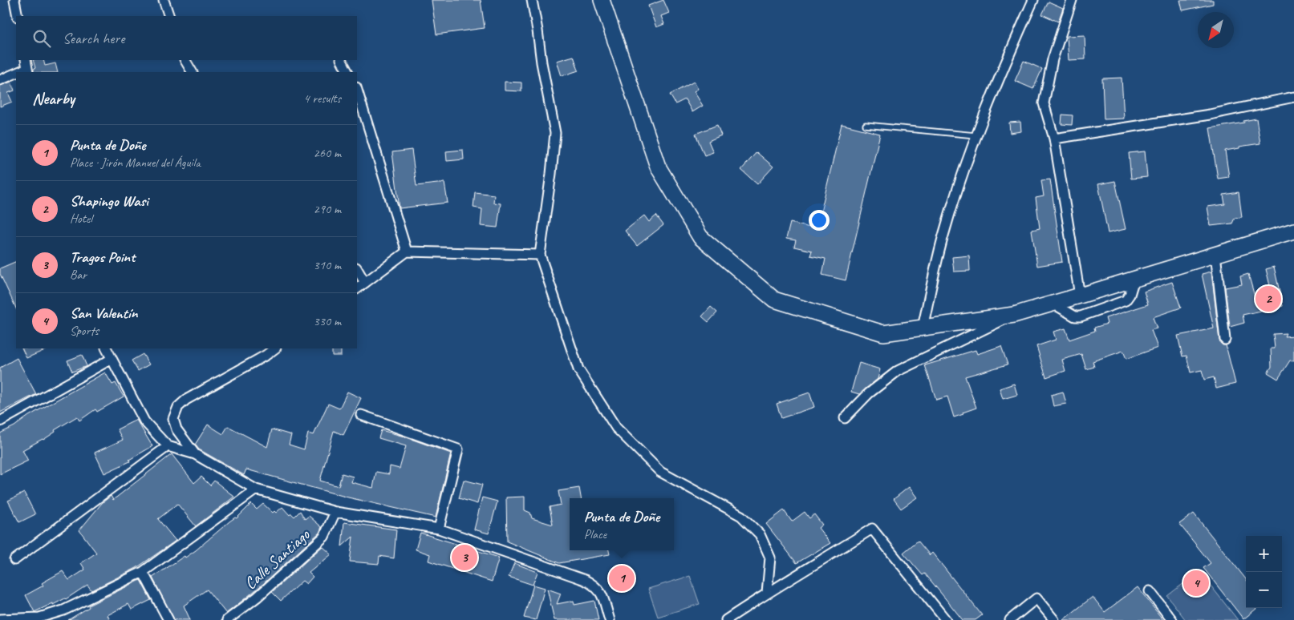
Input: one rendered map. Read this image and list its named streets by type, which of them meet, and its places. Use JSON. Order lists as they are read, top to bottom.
{
  "streets": {
    "street": ["Calle Santiago"]
  },
  "north": "bottom left",
  "page": {
    "search": "Search here",
    "heading": ["Nearby", "4 results"],
    "list": [
      {
        "mark": "1",
        "name": "Punta de Doñe",
        "note": "Place · Jirón Manuel del Águila",
        "value": "260 m"
      },
      {
        "mark": "2",
        "name": "Shapingo Wasi",
        "note": "Hotel",
        "value": "290 m"
      },
      {
        "mark": "3",
        "name": "Tragos Point",
        "note": "Bar",
        "value": "310 m"
      },
      {
        "mark": "4",
        "name": "San Valentín",
        "note": "Sports",
        "value": "330 m"
      }
    ],
    "pins": [
      "2",
      "3",
      "1",
      "4"
    ],
    "popup": ["Punta de Doñe", "Place"],
    "map_buttons": ["+", "−"]
  }
}
